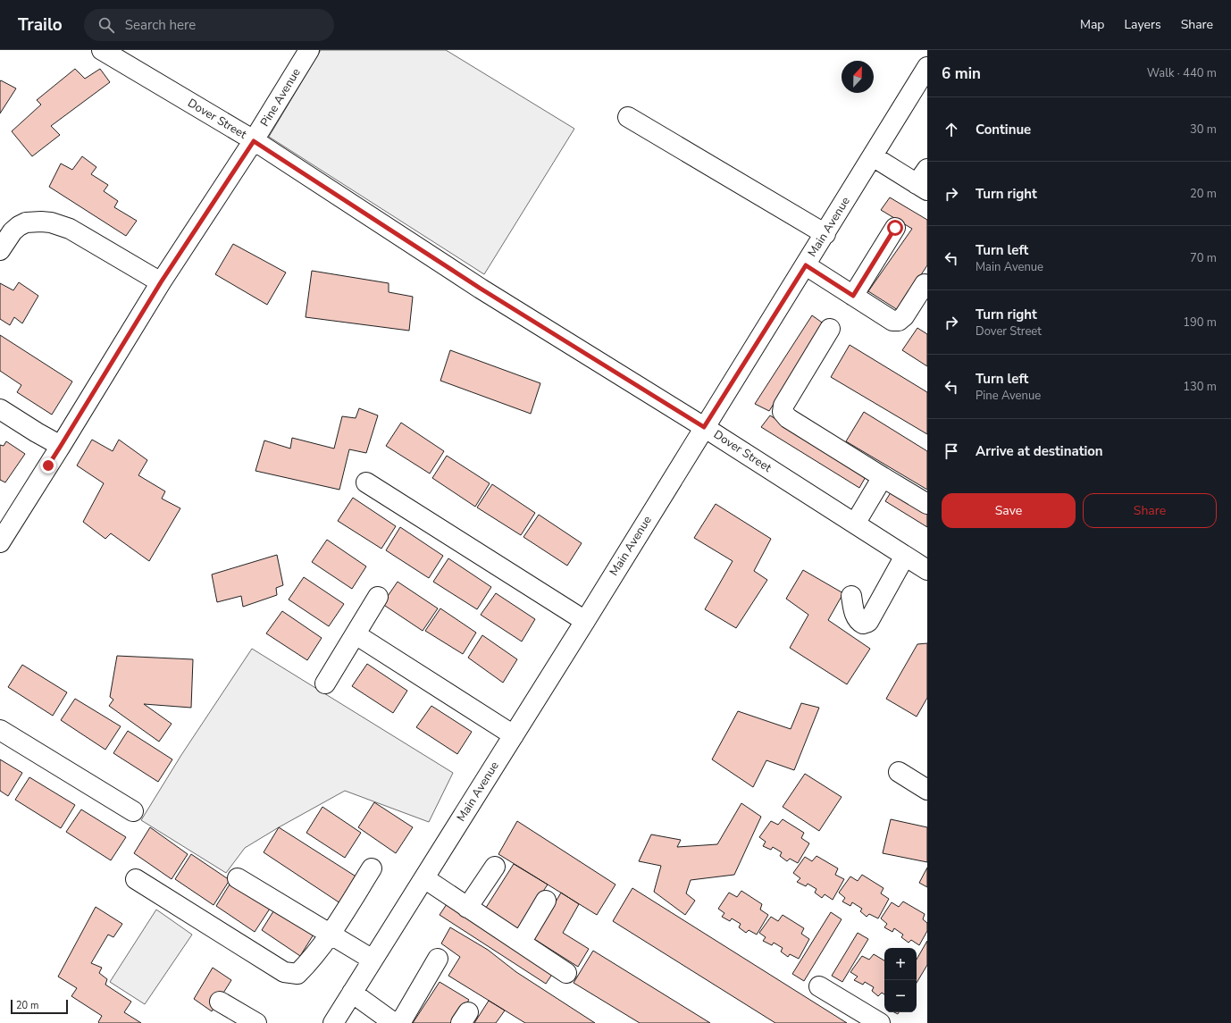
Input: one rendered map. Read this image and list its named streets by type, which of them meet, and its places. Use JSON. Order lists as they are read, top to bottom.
{
  "streets": {
    "street": ["Pine Avenue", "Dover Street", "Main Avenue"]
  },
  "crossings": [
    ["Pine Avenue", "Dover Street"],
    ["Dover Street", "Main Avenue"]
  ],
  "scale_bar": "20 m",
  "north": "top",
  "page": {
    "header": "Trailo",
    "search": "Search here",
    "nav": ["Map", "Layers", "Share"],
    "heading": ["6 min", "Walk · 440 m"],
    "list": [
      ["Continue", "30 m"],
      ["Turn right", "20 m"],
      ["Turn left", "Main Avenue", "70 m"],
      ["Turn right", "Dover Street", "190 m"],
      ["Turn left", "Pine Avenue", "130 m"],
      "Arrive at destination"
    ],
    "buttons": ["Save", "Share"],
    "map_buttons": ["+", "−"],
    "scale": "20 m"
  }
}
